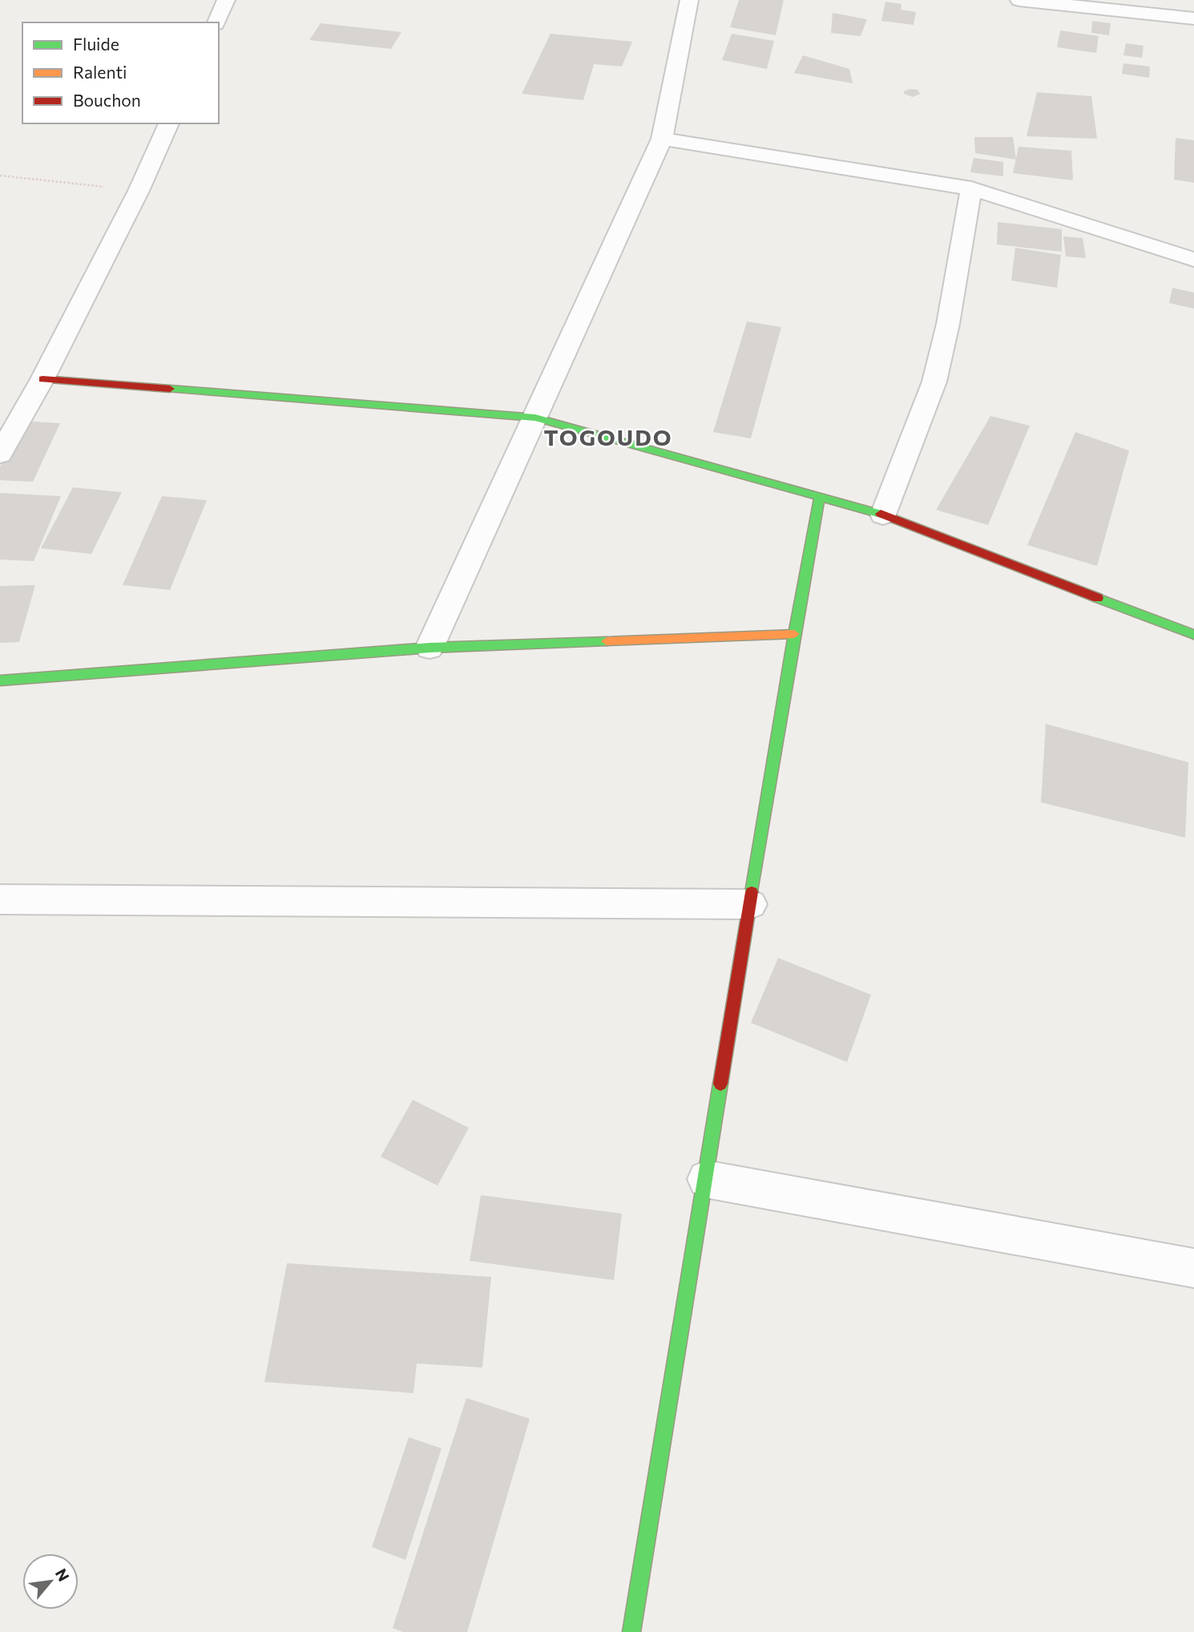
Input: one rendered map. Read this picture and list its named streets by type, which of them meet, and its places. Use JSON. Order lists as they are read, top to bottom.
{
  "districts": ["TOGOUDO"],
  "legend": ["Fluide", "Ralenti", "Bouchon"],
  "north": "top right"
}
